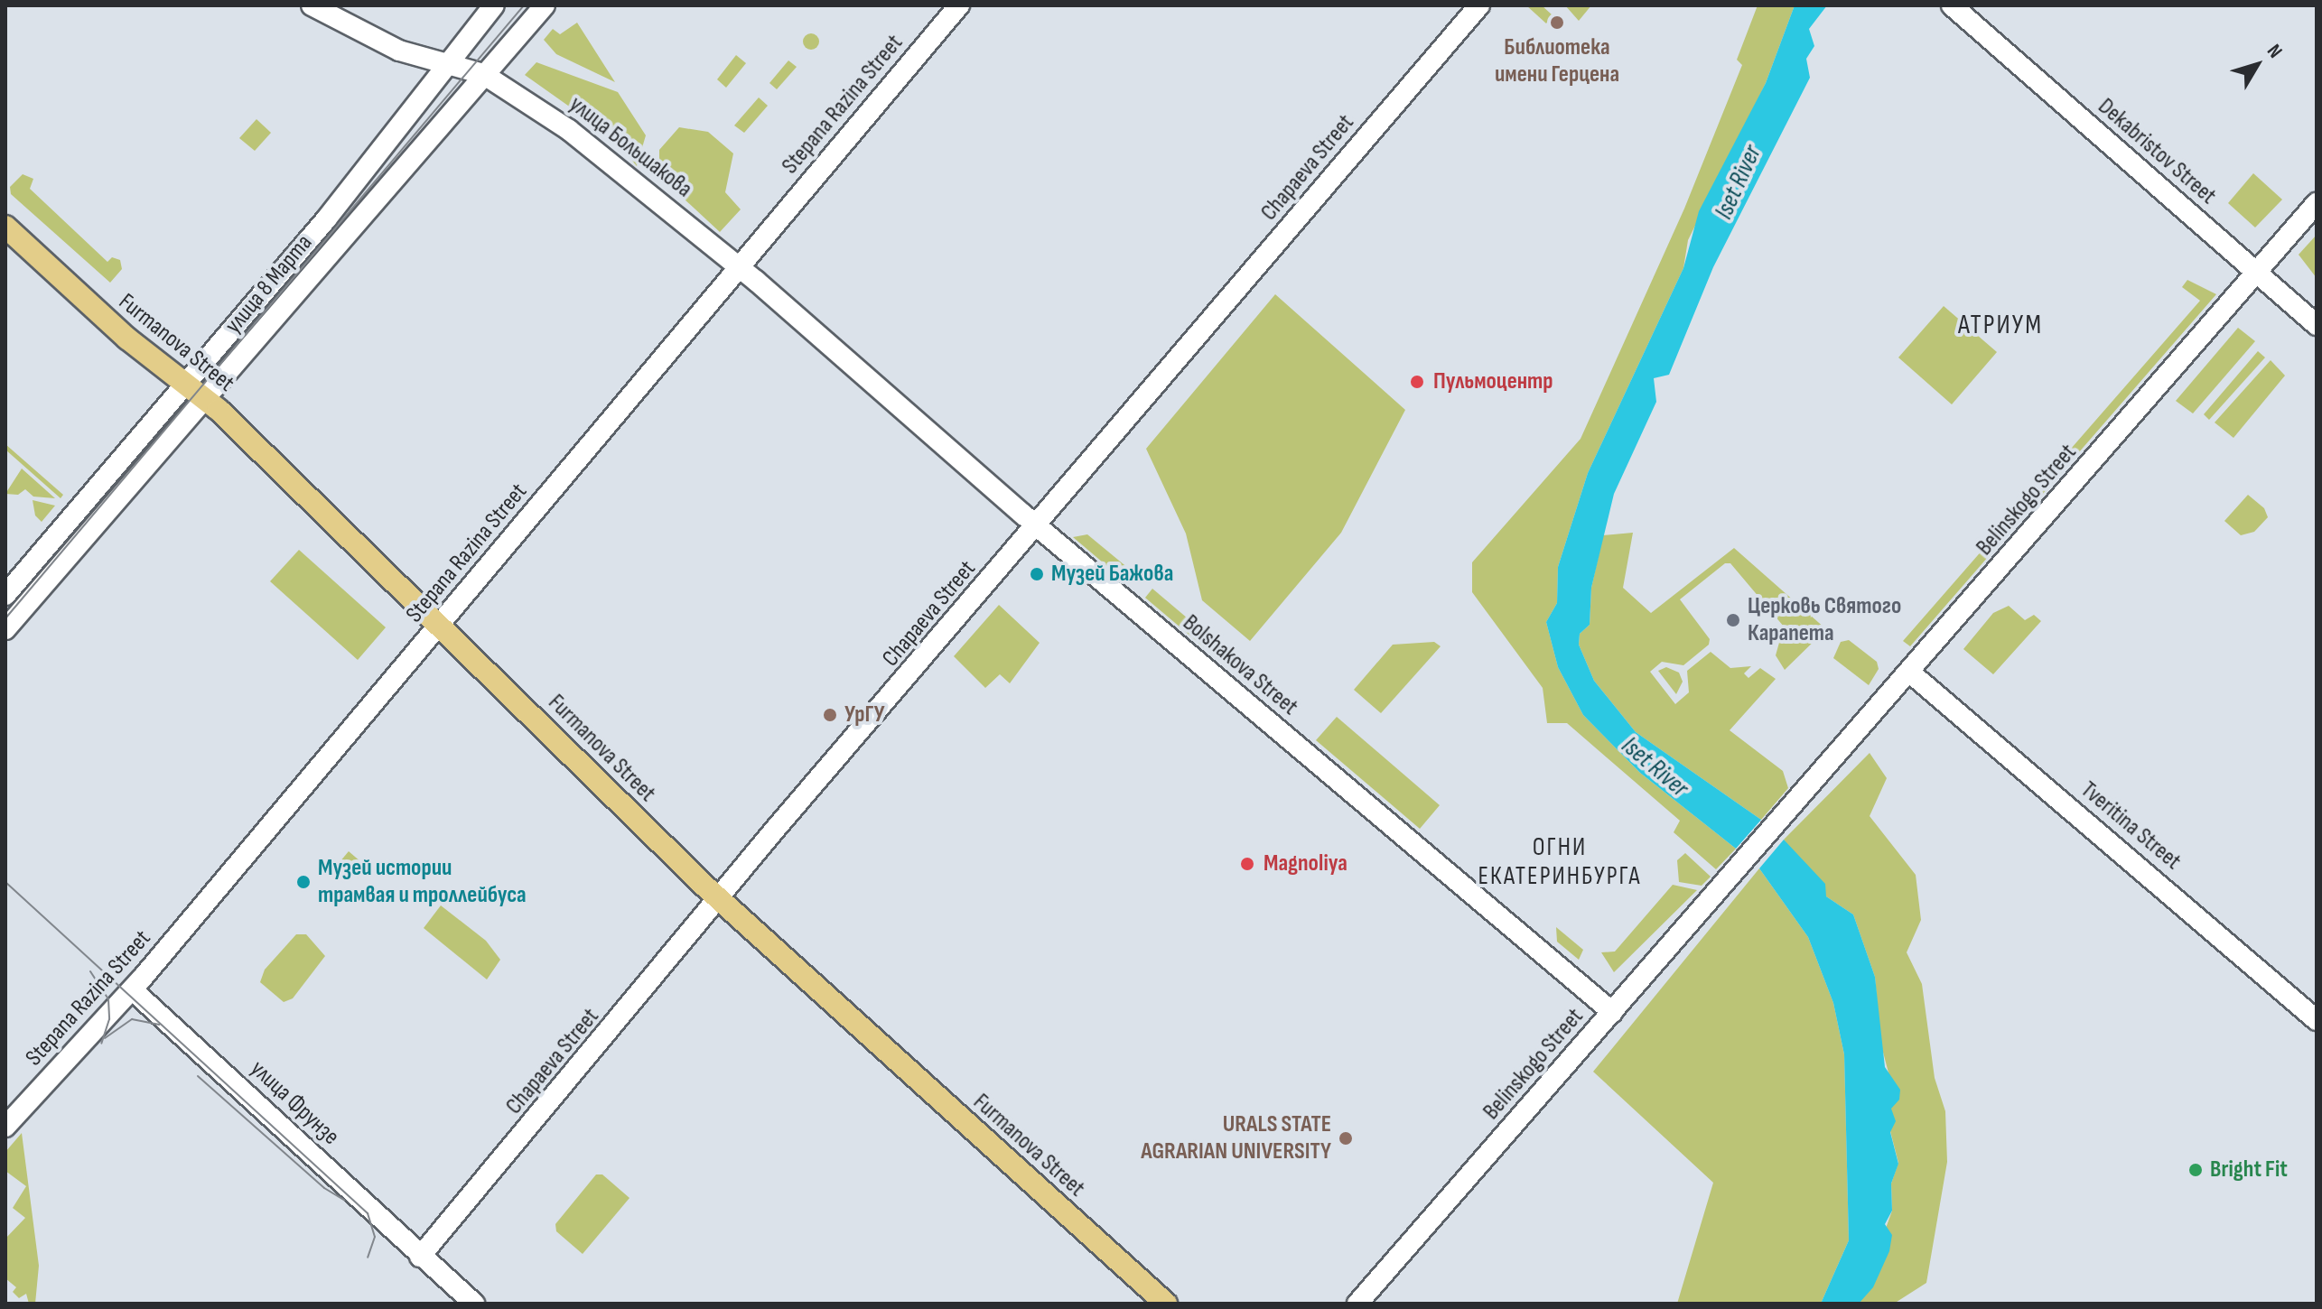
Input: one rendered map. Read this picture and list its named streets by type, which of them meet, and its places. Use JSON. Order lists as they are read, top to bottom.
{
  "streets": {
    "main road": [
      "Stepana Razina Street",
      "улица Большакова",
      "Dekabristov Street",
      "Chapaeva Street",
      "улица 8 Марта",
      "Furmanova Street",
      "Belinskogo Street",
      "Bolshakova Street",
      "Tveritina Street",
      "улица Фрунзе"
    ]
  },
  "crossings": [
    ["Stepana Razina Street", "улица Большакова"],
    ["Stepana Razina Street", "Furmanova Street"],
    ["Stepana Razina Street", "Bolshakova Street"],
    ["Stepana Razina Street", "улица Фрунзе"],
    ["улица Большакова", "улица 8 Марта"],
    ["улица Большакова", "Bolshakova Street"],
    ["Dekabristov Street", "Belinskogo Street"],
    ["Chapaeva Street", "Furmanova Street"],
    ["Chapaeva Street", "Bolshakova Street"],
    ["Chapaeva Street", "улица Фрунзе"],
    ["улица 8 Марта", "Furmanova Street"],
    ["Belinskogo Street", "Bolshakova Street"],
    ["Belinskogo Street", "Tveritina Street"]
  ],
  "districts": ["АТРИУМ", "ОГНИ ЕКАТЕРИНБУРГА"],
  "water": ["Iset River"],
  "places": [
    "Библиотека имени Герцена",
    "Пульмоцентр",
    "Музей Бажова",
    "Церковь Святого Карапета",
    "УрГУ",
    "Magnoliya",
    "Музей истории трамвая и троллейбуса",
    "URALS STATE AGRARIAN UNIVERSITY",
    "Bright Fit"
  ],
  "north": "top right"
}
